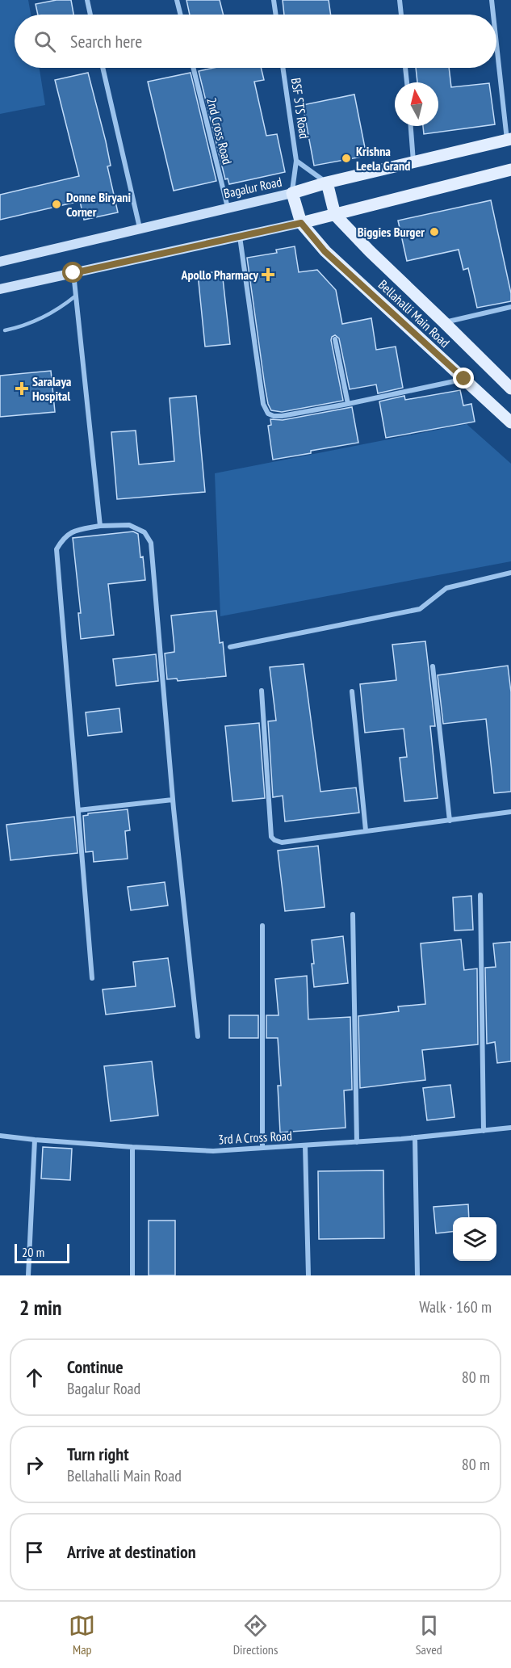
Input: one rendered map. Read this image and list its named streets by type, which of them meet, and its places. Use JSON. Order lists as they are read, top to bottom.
{
  "streets": {
    "main road": ["Bagalur Road", "Bellahalli Main Road"],
    "street": ["BSF STS Road", "2nd Cross Road", "3rd A Cross Road"]
  },
  "crossings": [
    ["BSF STS Road", "Bagalur Road"],
    ["2nd Cross Road", "Bagalur Road"]
  ],
  "places": {
    "other": ["Krishna Leela Grand", "Donne Biryani Corner", "Biggies Burger"],
    "health": ["Apollo Pharmacy", "Saralaya Hospital"]
  },
  "scale_bar": "20 m",
  "north": "top",
  "page": {
    "search": "Search here",
    "scale": "20 m",
    "heading": ["2 min", "Walk · 160 m"],
    "list": [
      ["Continue", "Bagalur Road", "80 m"],
      ["Turn right", "Bellahalli Main Road", "80 m"],
      "Arrive at destination"
    ],
    "nav": ["Map", "Directions", "Saved"]
  }
}
